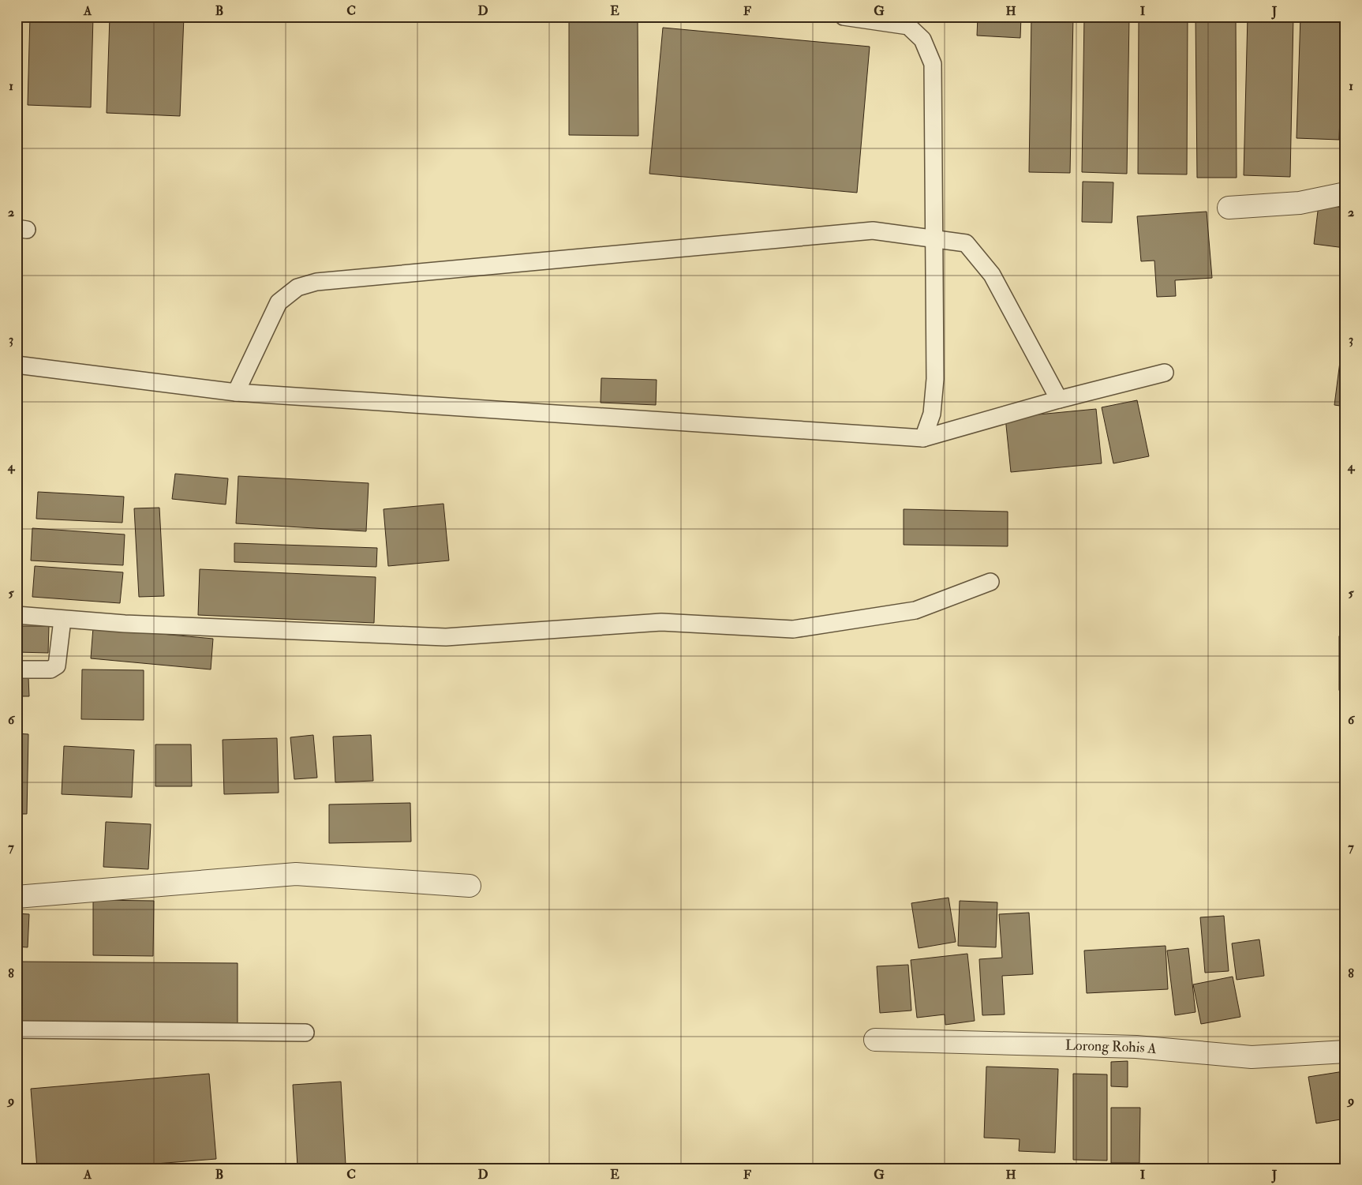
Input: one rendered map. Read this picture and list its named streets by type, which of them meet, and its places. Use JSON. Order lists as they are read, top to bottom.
{
  "streets": {
    "street": ["Lorong Rohis A"]
  },
  "grid": {
    "columns": [
      "A",
      "B",
      "C",
      "D",
      "E",
      "F",
      "G",
      "H",
      "I",
      "J"
    ],
    "rows": [
      "1",
      "2",
      "3",
      "4",
      "5",
      "6",
      "7",
      "8",
      "9"
    ]
  }
}
